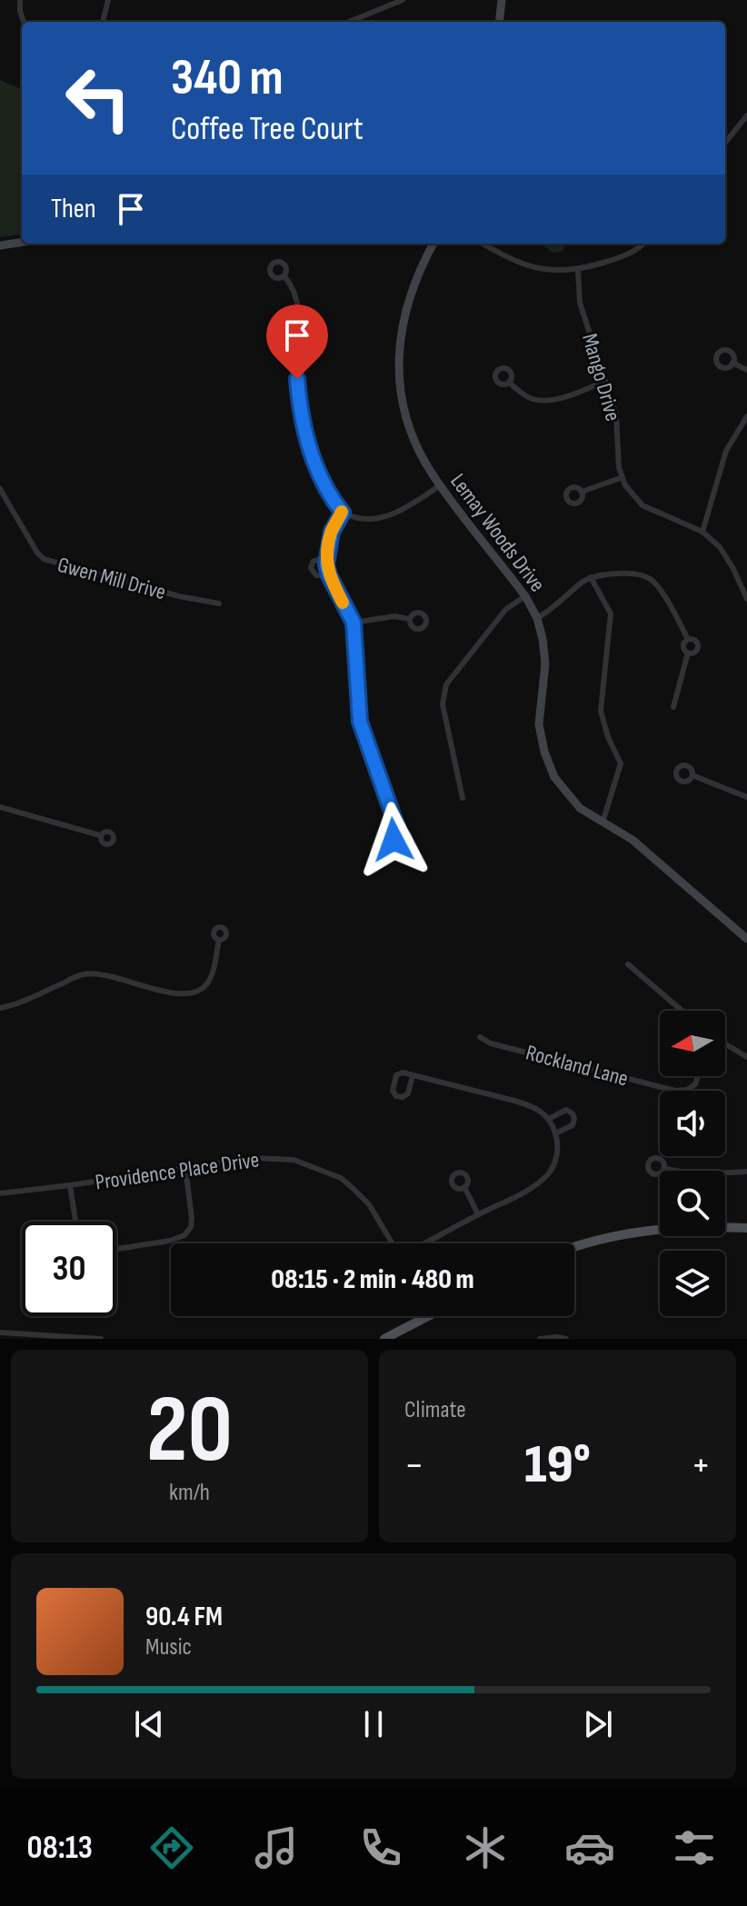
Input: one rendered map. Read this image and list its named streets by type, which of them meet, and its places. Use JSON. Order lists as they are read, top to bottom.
{
  "streets": {
    "street": [
      "Mango Drive",
      "Lemay Woods Drive",
      "Gwen Mill Drive",
      "Rockland Lane",
      "Providence Place Drive"
    ]
  },
  "north": "left",
  "page": {
    "turn": ["340 m", "Coffee Tree Court"],
    "then": "Then",
    "limit": "30",
    "trip": "08:15 · 2 min · 480 m",
    "tile": [
      ["20", "km/h"],
      "Climate"
    ],
    "heat": ["−", "19°", "+"],
    "song": ["90.4 FM", "Music"],
    "tabs": "08:13"
  }
}
